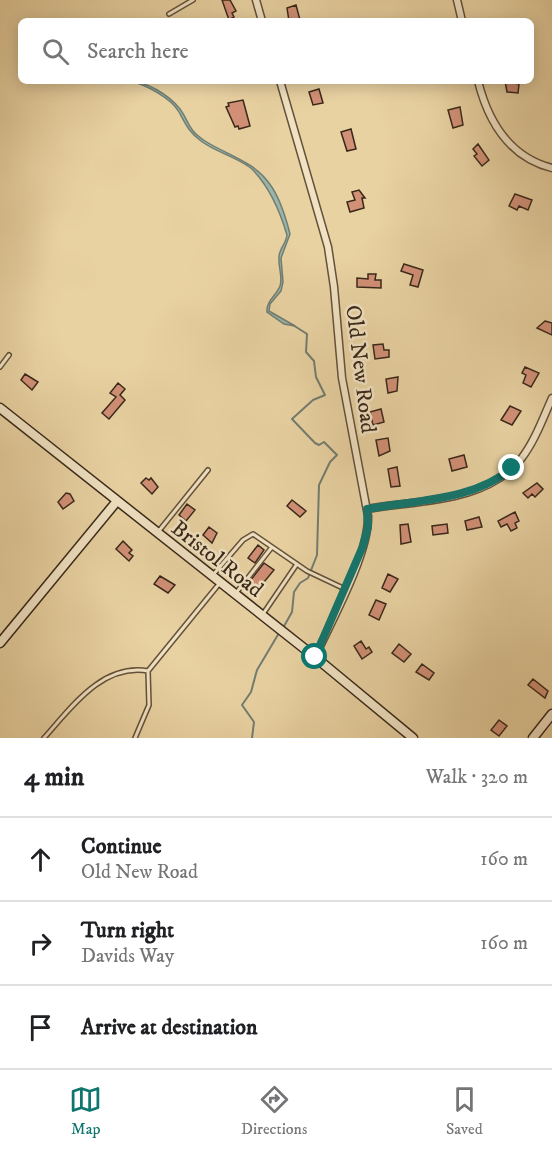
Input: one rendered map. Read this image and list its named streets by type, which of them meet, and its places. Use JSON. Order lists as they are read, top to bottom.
{
  "streets": {
    "main road": ["Bristol Road"],
    "street": ["Old New Road"]
  },
  "crossings": [
    ["Old New Road", "Bristol Road"]
  ],
  "page": {
    "search": "Search here",
    "heading": ["4 min", "Walk · 320 m"],
    "list": [
      ["Continue", "Old New Road", "160 m"],
      ["Turn right", "Davids Way", "160 m"],
      "Arrive at destination"
    ],
    "nav": ["Map", "Directions", "Saved"]
  }
}
